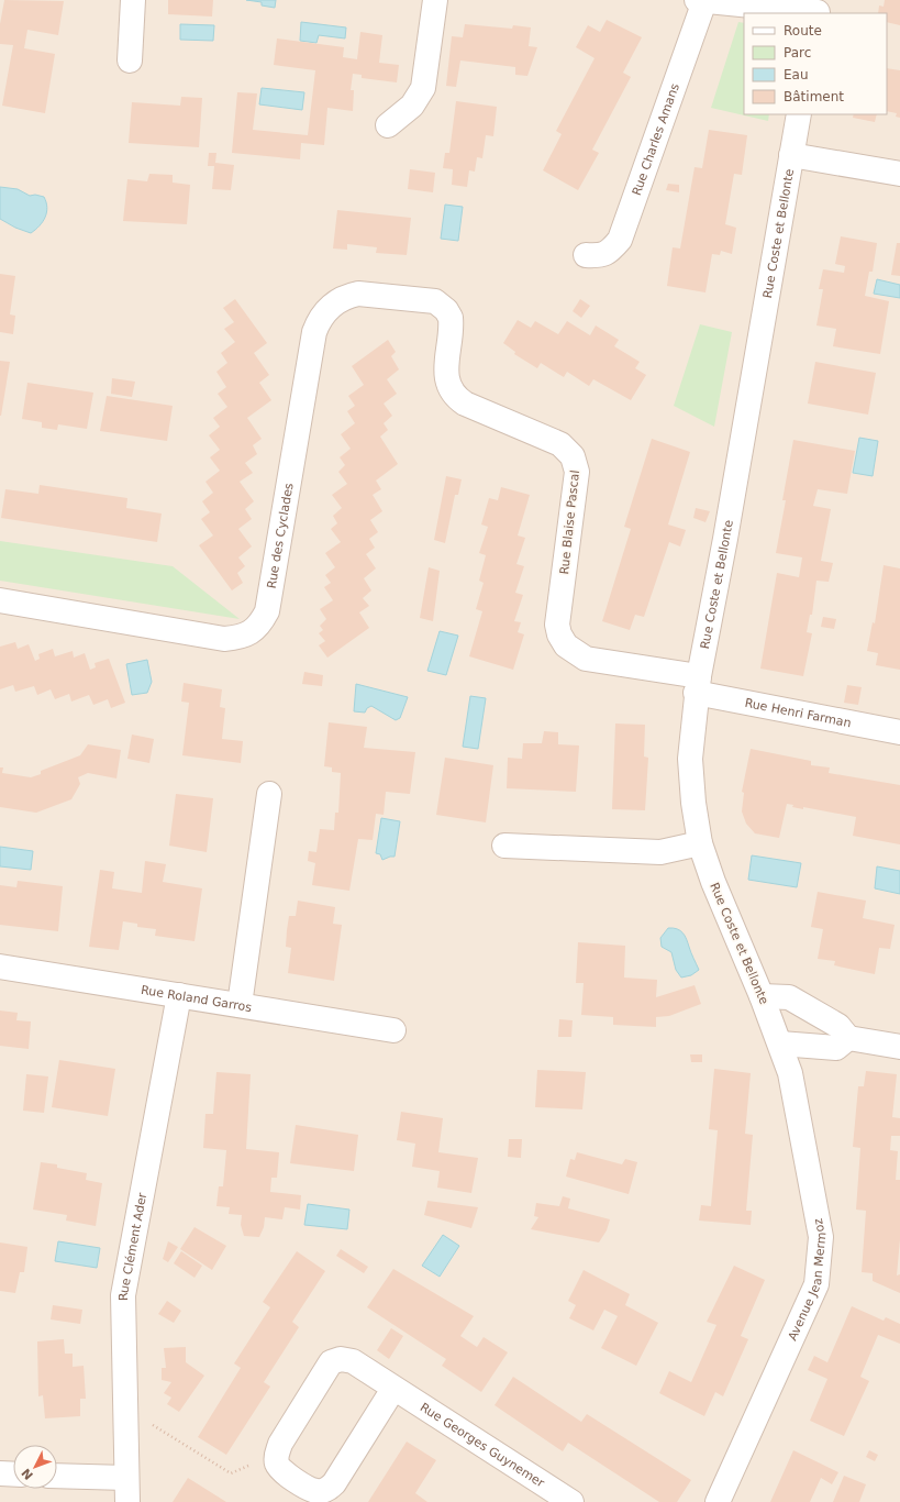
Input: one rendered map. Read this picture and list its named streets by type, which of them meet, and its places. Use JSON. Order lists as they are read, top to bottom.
{
  "streets": {
    "street": [
      "Rue Charles Amans",
      "Rue Coste et Bellonte",
      "Rue Blaise Pascal",
      "Rue des Cyclades",
      "Rue Henri Farman",
      "Rue Roland Garros",
      "Rue Clément Ader",
      "Avenue Jean Mermoz",
      "Rue Georges Guynemer"
    ]
  },
  "crossings": [
    ["Rue Coste et Bellonte", "Rue Blaise Pascal"],
    ["Rue Coste et Bellonte", "Rue Henri Farman"],
    ["Rue Coste et Bellonte", "Avenue Jean Mermoz"],
    ["Rue Blaise Pascal", "Rue des Cyclades"],
    ["Rue Blaise Pascal", "Rue Henri Farman"],
    ["Rue Roland Garros", "Rue Clément Ader"]
  ],
  "legend": [
    "Route",
    "Parc",
    "Eau",
    "Bâtiment"
  ],
  "north": "bottom left"
}
